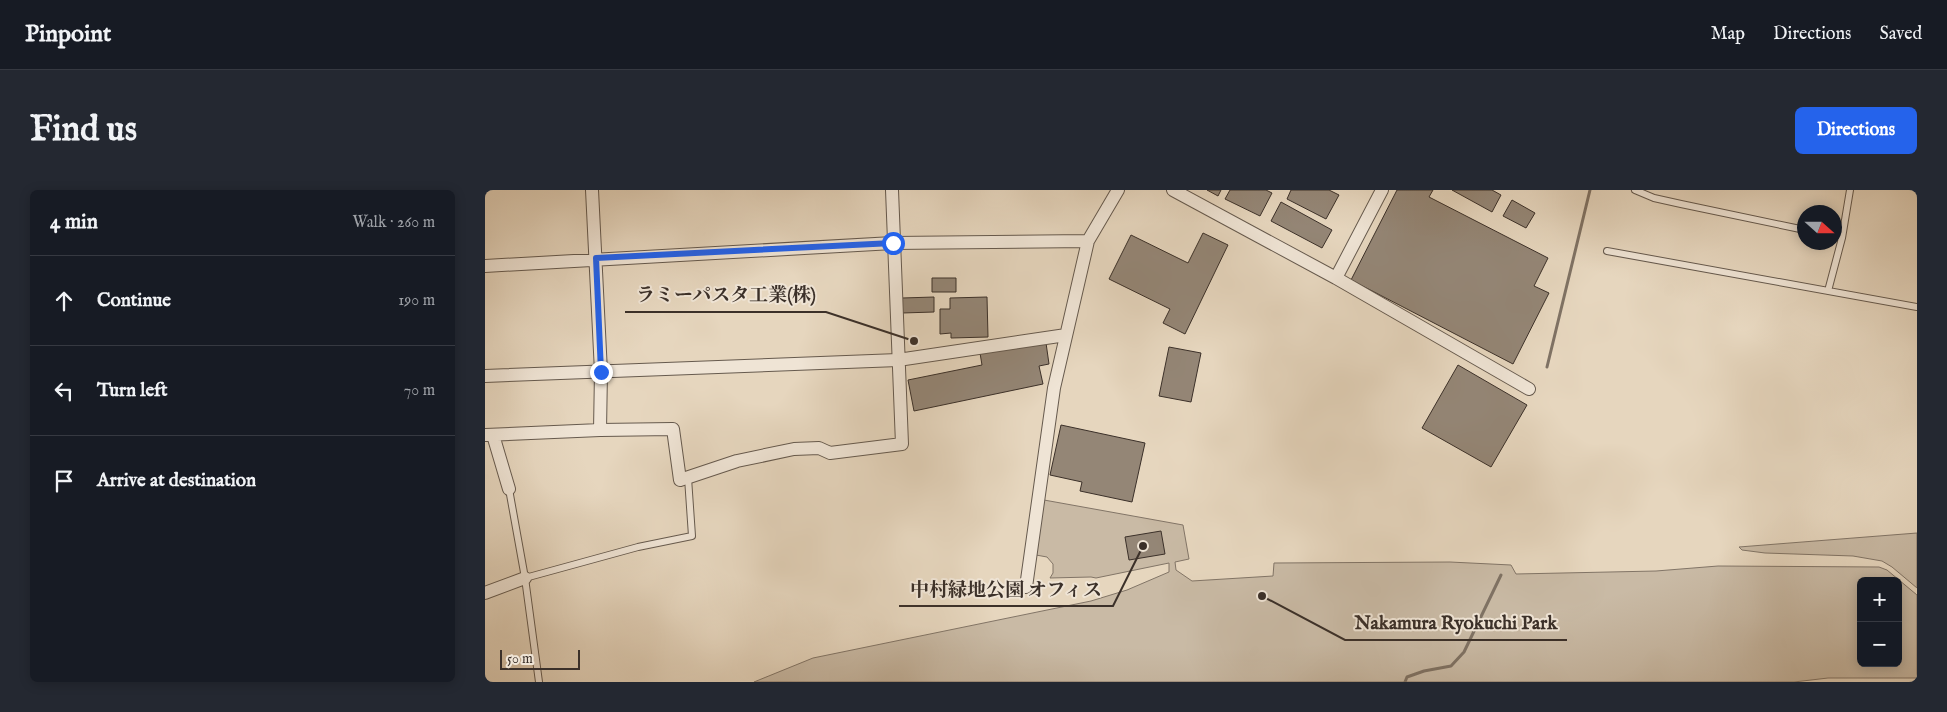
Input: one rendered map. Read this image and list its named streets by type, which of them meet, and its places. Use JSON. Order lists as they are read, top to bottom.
{
  "places": ["ラミーパスタ工業(株)", "中村緑地公園 オフィス", "Nakamura Ryokuchi Park"],
  "scale_bar": "50 m",
  "north": "right",
  "page": {
    "header": "Pinpoint",
    "nav": ["Map", "Directions", "Saved"],
    "buttons": "Directions",
    "title": "Find us",
    "heading": ["4 min", "Walk · 260 m"],
    "list": [
      ["Continue", "190 m"],
      ["Turn left", "70 m"],
      "Arrive at destination"
    ],
    "map_buttons": ["+", "−"],
    "scale": "50 m"
  }
}
